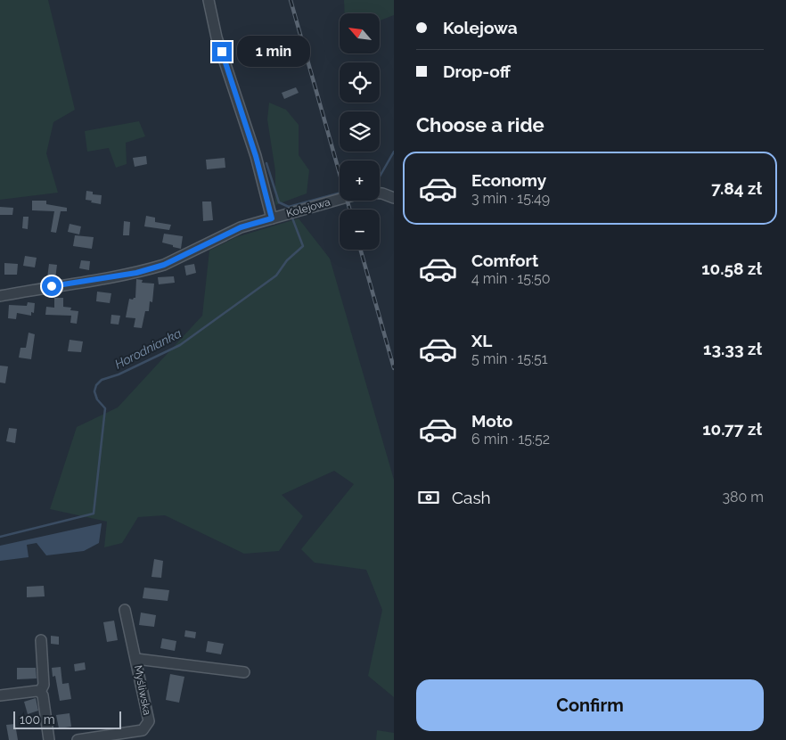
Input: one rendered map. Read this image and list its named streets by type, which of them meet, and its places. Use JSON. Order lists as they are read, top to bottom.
{
  "streets": {
    "street": ["Kolejowa", "Myśliwska"]
  },
  "water": ["Horodnianka"],
  "scale_bar": "100 m",
  "north": "top left",
  "page": {
    "banner": ["Kolejowa", "Drop-off"],
    "map_buttons": ["+", "−"],
    "bubble": "1 min",
    "heading": "Choose a ride",
    "list": [
      {
        "name": "Economy",
        "note": "3 min · 15:49",
        "value": "7.84 zł"
      },
      {
        "name": "Comfort",
        "note": "4 min · 15:50",
        "value": "10.58 zł"
      },
      {
        "name": "XL",
        "note": "5 min · 15:51",
        "value": "13.33 zł"
      },
      {
        "name": "Moto",
        "note": "6 min · 15:52",
        "value": "10.77 zł"
      }
    ],
    "pay": ["Cash", "380 m"],
    "buttons": "Confirm",
    "scale": "100 m"
  }
}
